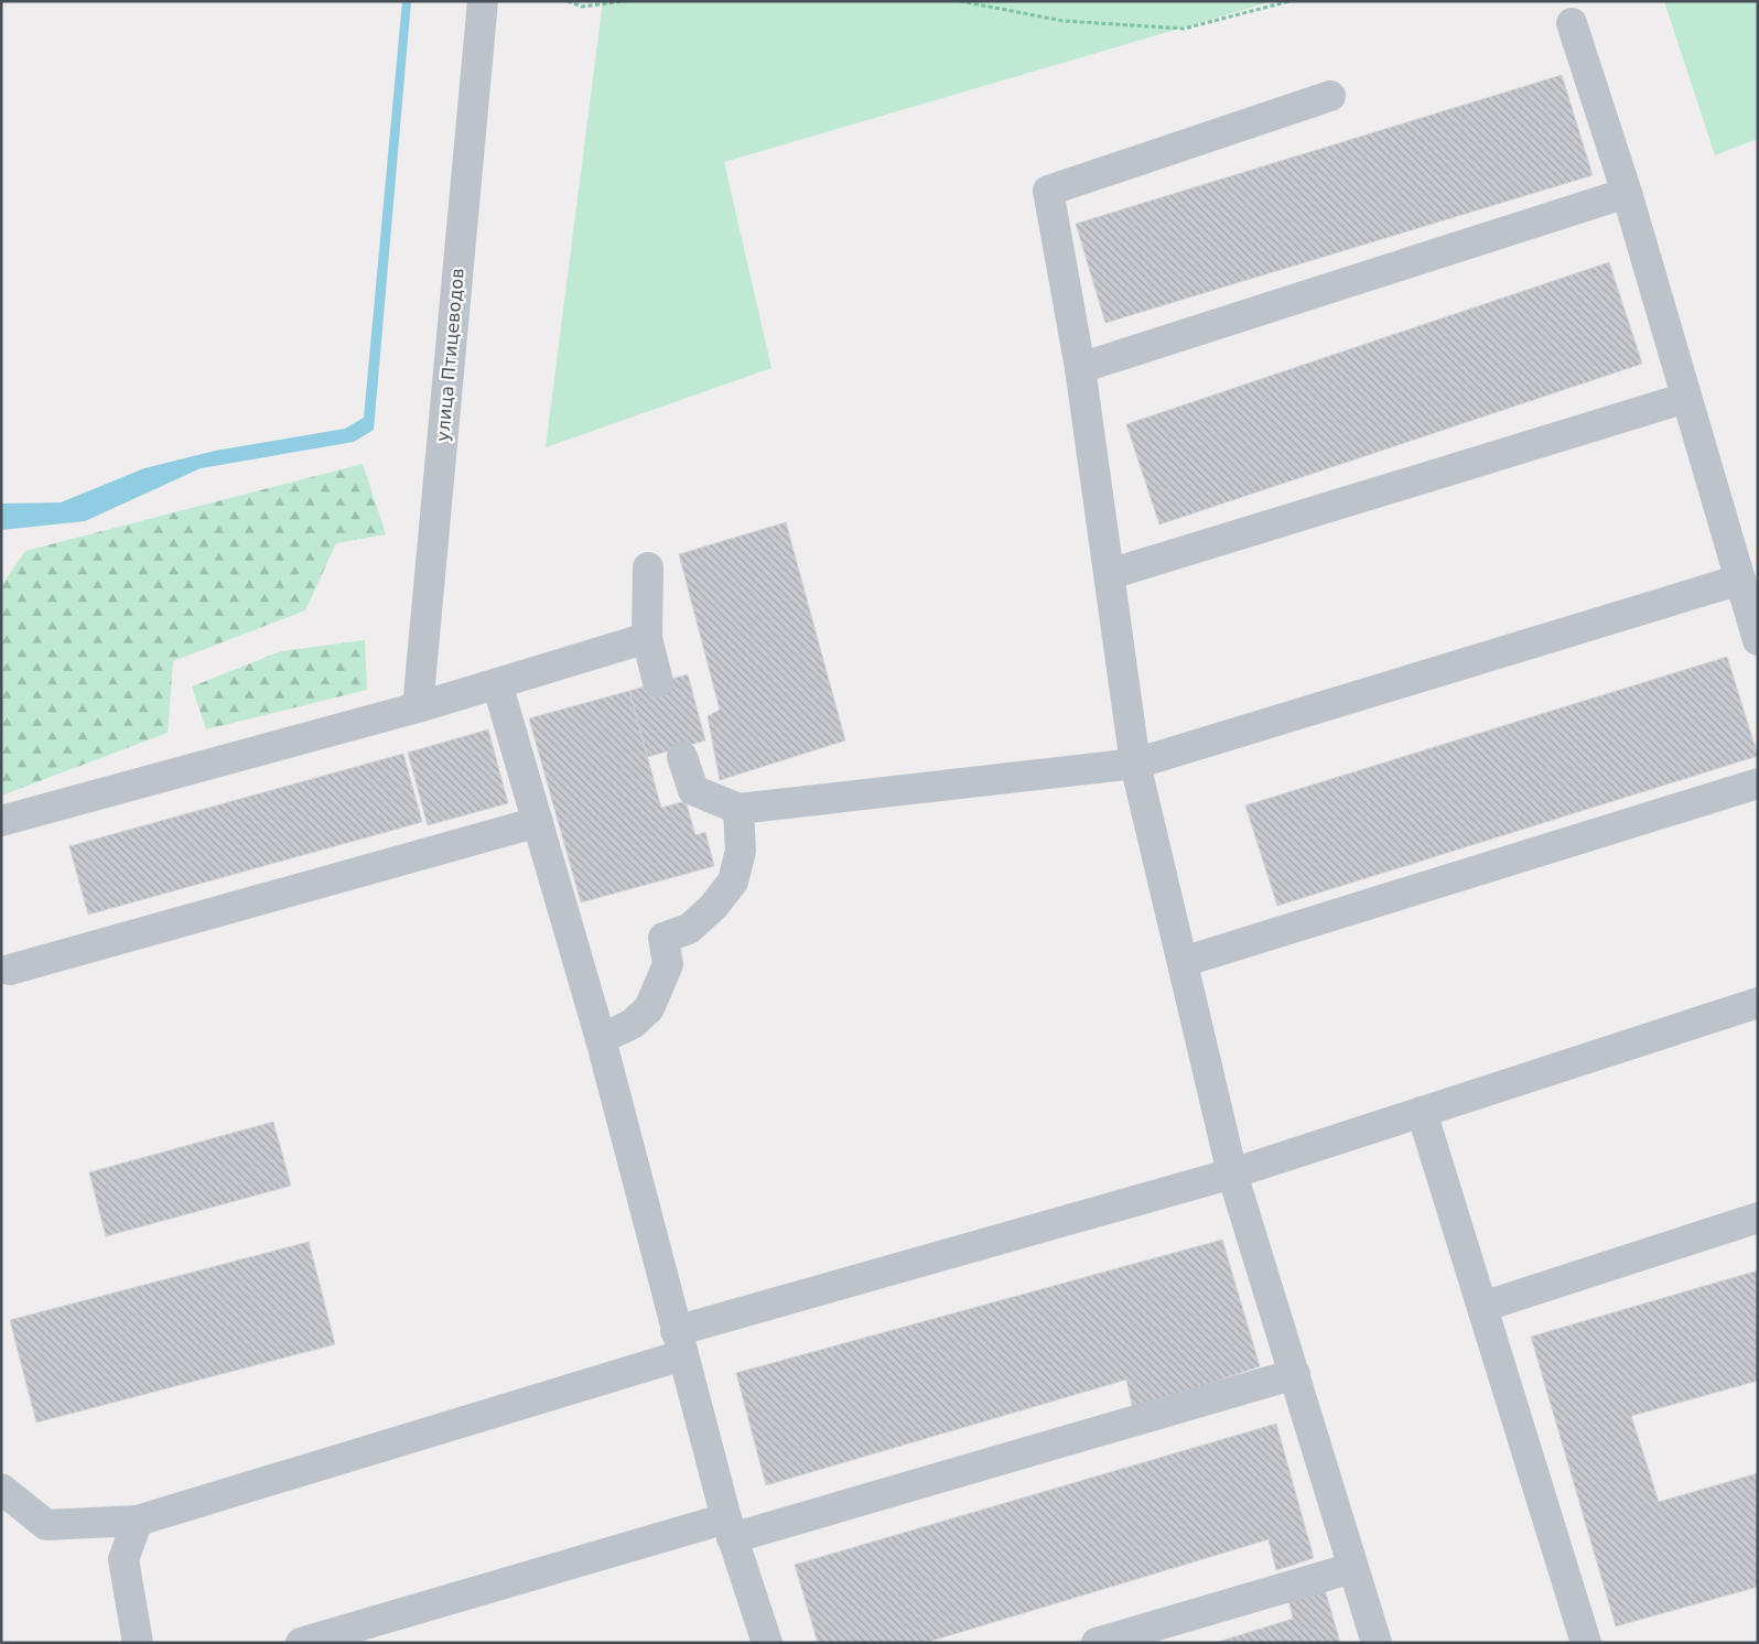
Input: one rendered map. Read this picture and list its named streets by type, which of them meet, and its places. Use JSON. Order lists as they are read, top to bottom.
{
  "streets": {
    "street": ["улица Птицеводов"]
  }
}
